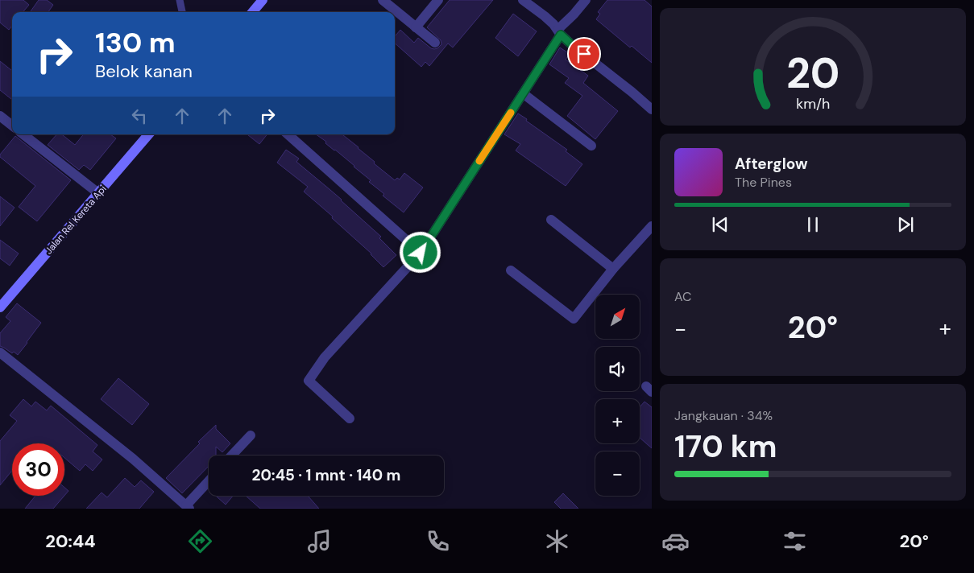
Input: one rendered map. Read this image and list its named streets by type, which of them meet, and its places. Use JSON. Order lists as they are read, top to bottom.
{
  "streets": {
    "main road": ["Jalan Rel Kereta Api"]
  },
  "north": "top right",
  "page": {
    "turn": ["130 m", "Belok kanan"],
    "song": ["Afterglow", "The Pines"],
    "tile": [
      "AC",
      ["Jangkauan · 34%", "170 km"]
    ],
    "map_buttons": ["+", "−"],
    "heat": ["−", "20°", "+"],
    "limit": "30",
    "trip": "20:45 · 1 mnt · 140 m",
    "tabs": ["20:44", "20°"],
    "gauge": ["20", "km/h"]
  }
}
